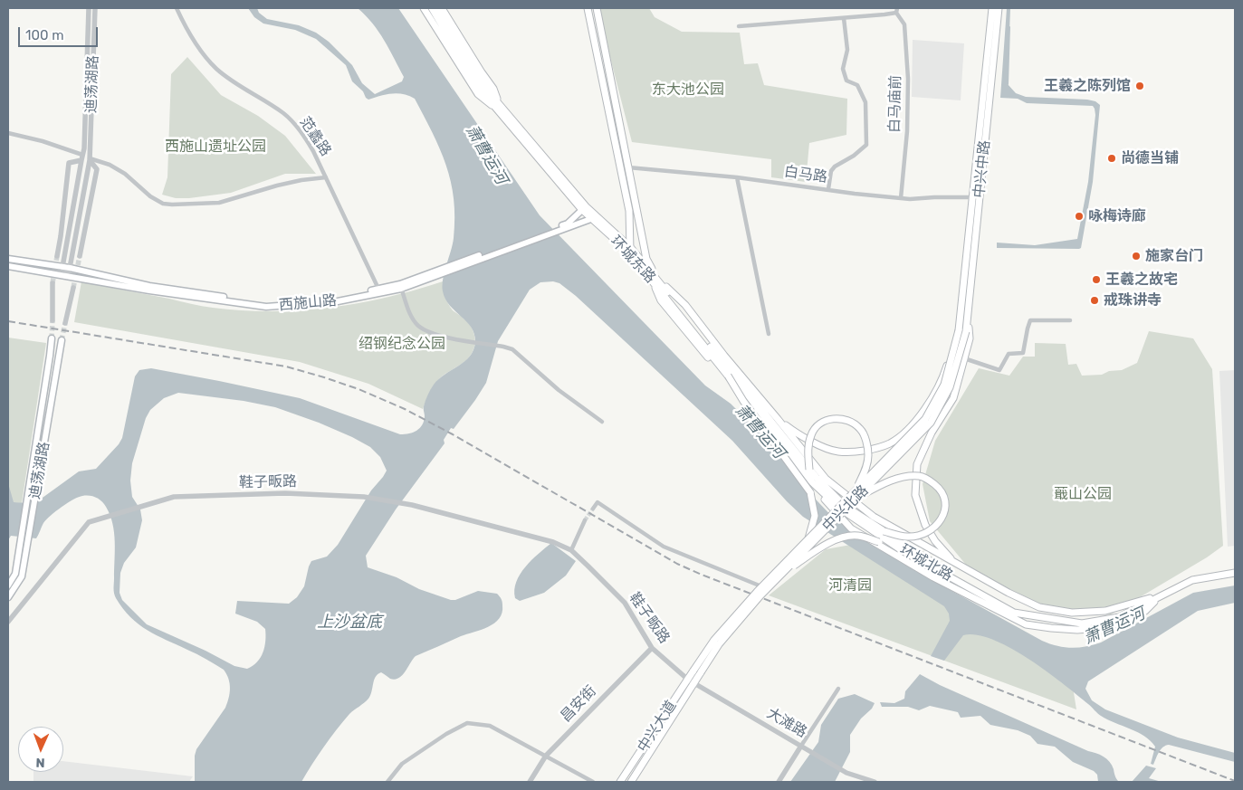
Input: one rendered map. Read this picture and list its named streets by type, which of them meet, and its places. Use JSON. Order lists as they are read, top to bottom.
{
  "streets": {
    "main road": [
      "迪荡湖路",
      "中兴中路",
      "环城东路",
      "西施山路",
      "中兴北路",
      "环城北路",
      "中兴大道"
    ],
    "street": [
      "白马庙前",
      "范蠡路",
      "白马路",
      "鞋子畈路",
      "昌安街",
      "大滩路"
    ]
  },
  "crossings": [
    ["迪荡湖路", "西施山路"],
    ["白马庙前", "白马路"],
    ["范蠡路", "西施山路"],
    ["中兴中路", "白马路"],
    ["中兴中路", "中兴北路"],
    ["环城东路", "西施山路"],
    ["环城东路", "环城北路"],
    ["鞋子畈路", "昌安街"],
    ["鞋子畈路", "大滩路"],
    ["鞋子畈路", "中兴大道"],
    ["中兴北路", "中兴大道"],
    ["大滩路", "中兴大道"]
  ],
  "water": ["萧曹运河", "上沙盆底"],
  "parks": [
    "东大池公园",
    "西施山遗址公园",
    "绍钢纪念公园",
    "蕺山公园",
    "河清园"
  ],
  "places": [
    "王羲之陈列馆",
    "尚德当铺",
    "咏梅诗廊",
    "施家台门",
    "王羲之故宅",
    "戒珠讲寺"
  ],
  "scale_bar": "100 m",
  "north": "bottom"
}
